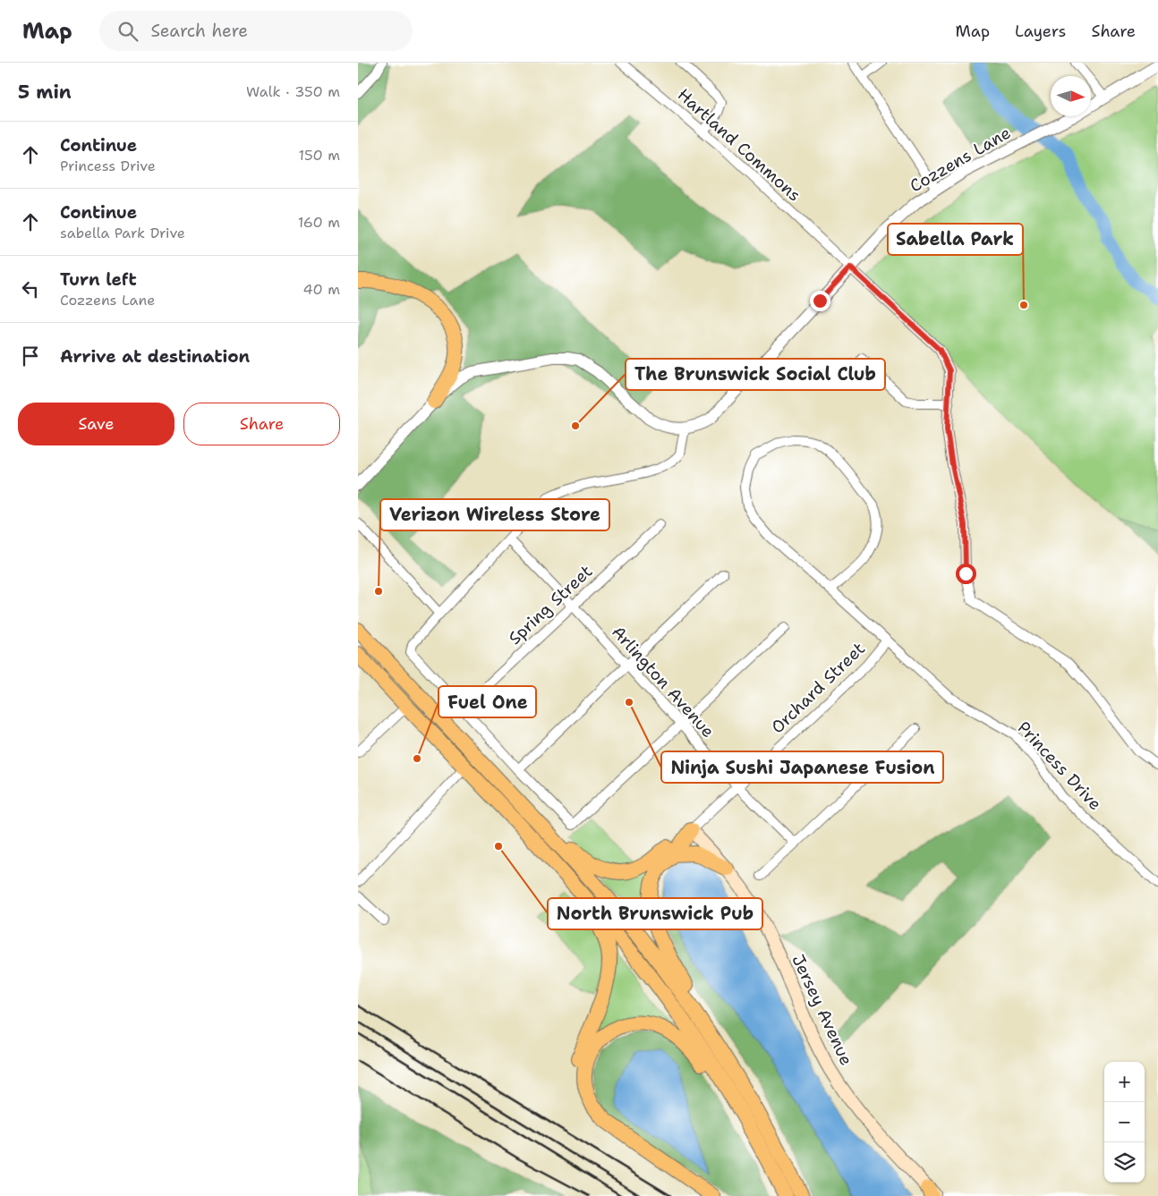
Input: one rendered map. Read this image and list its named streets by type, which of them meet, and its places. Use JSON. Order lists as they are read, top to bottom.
{
  "streets": {
    "main road": ["Jersey Avenue"],
    "street": [
      "Hartland Commons",
      "Cozzens Lane",
      "Spring Street",
      "Arlington Avenue",
      "Orchard Street",
      "Princess Drive"
    ]
  },
  "crossings": [
    ["Hartland Commons", "Cozzens Lane"],
    ["Spring Street", "Arlington Avenue"],
    ["Arlington Avenue", "Orchard Street"],
    ["Orchard Street", "Princess Drive"],
    ["Orchard Street", "Jersey Avenue"]
  ],
  "places": [
    "Sabella Park",
    "The Brunswick Social Club",
    "Verizon Wireless Store",
    "Ninja Sushi Japanese Fusion",
    "Fuel One",
    "North Brunswick Pub"
  ],
  "north": "right",
  "page": {
    "header": "Map",
    "search": "Search here",
    "nav": ["Map", "Layers", "Share"],
    "heading": ["5 min", "Walk · 350 m"],
    "list": [
      ["Continue", "Princess Drive", "150 m"],
      ["Continue", "sabella Park Drive", "160 m"],
      ["Turn left", "Cozzens Lane", "40 m"],
      "Arrive at destination"
    ],
    "buttons": ["Save", "Share"],
    "map_buttons": ["+", "−"]
  }
}
